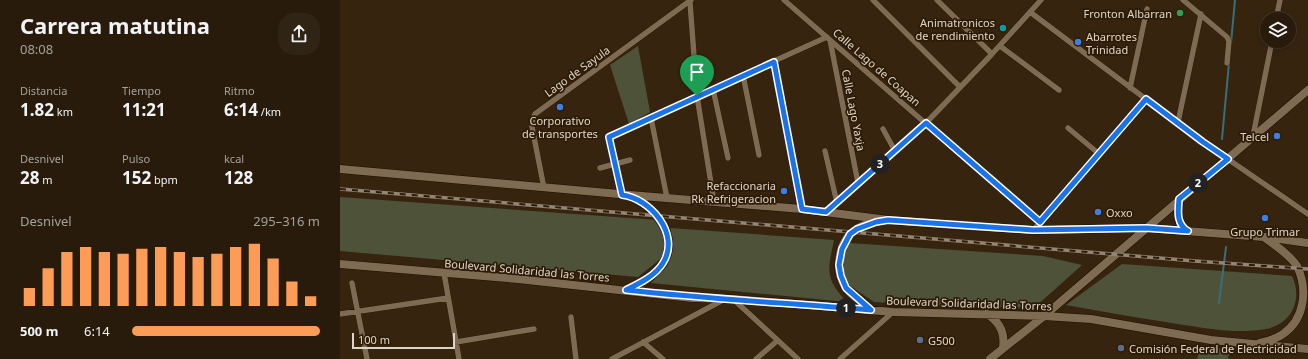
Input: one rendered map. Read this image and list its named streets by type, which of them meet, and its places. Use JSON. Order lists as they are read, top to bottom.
{
  "streets": {
    "main road": ["Boulevard Solidaridad las Torres"],
    "street": ["Calle Lago de Coapan", "Lago de Sayula", "Calle Lago Yaxja"]
  },
  "crossings": [
    ["Calle Lago de Coapan", "Calle Lago Yaxja"]
  ],
  "places": [
    "Fronton Albarran",
    "Animatronicos de rendimiento",
    "Abarrotes Trinidad",
    "Corporativo de transportes",
    "Telcel",
    "Refaccionaria Rk Refrigeracion",
    "Oxxo",
    "Grupo Trimar",
    "G500",
    "Comisión Federal de Electricidad"
  ],
  "scale_bar": "100 m",
  "page": {
    "heading": ["Carrera matutina", "08:08"],
    "stats": [
      ["Distancia", "1.82 km"],
      ["Tiempo", "11:21"],
      ["Ritmo", "6:14 /km"],
      ["Desnivel", "28 m"],
      ["Pulso", "152 bpm"],
      ["kcal", "128"]
    ],
    "pins": ["3", "2", "1"],
    "chart": ["Desnivel", "295–316 m"],
    "list": [
      {
        "name": "500 m",
        "note": "6:14"
      }
    ],
    "scale": "100 m"
  }
}
